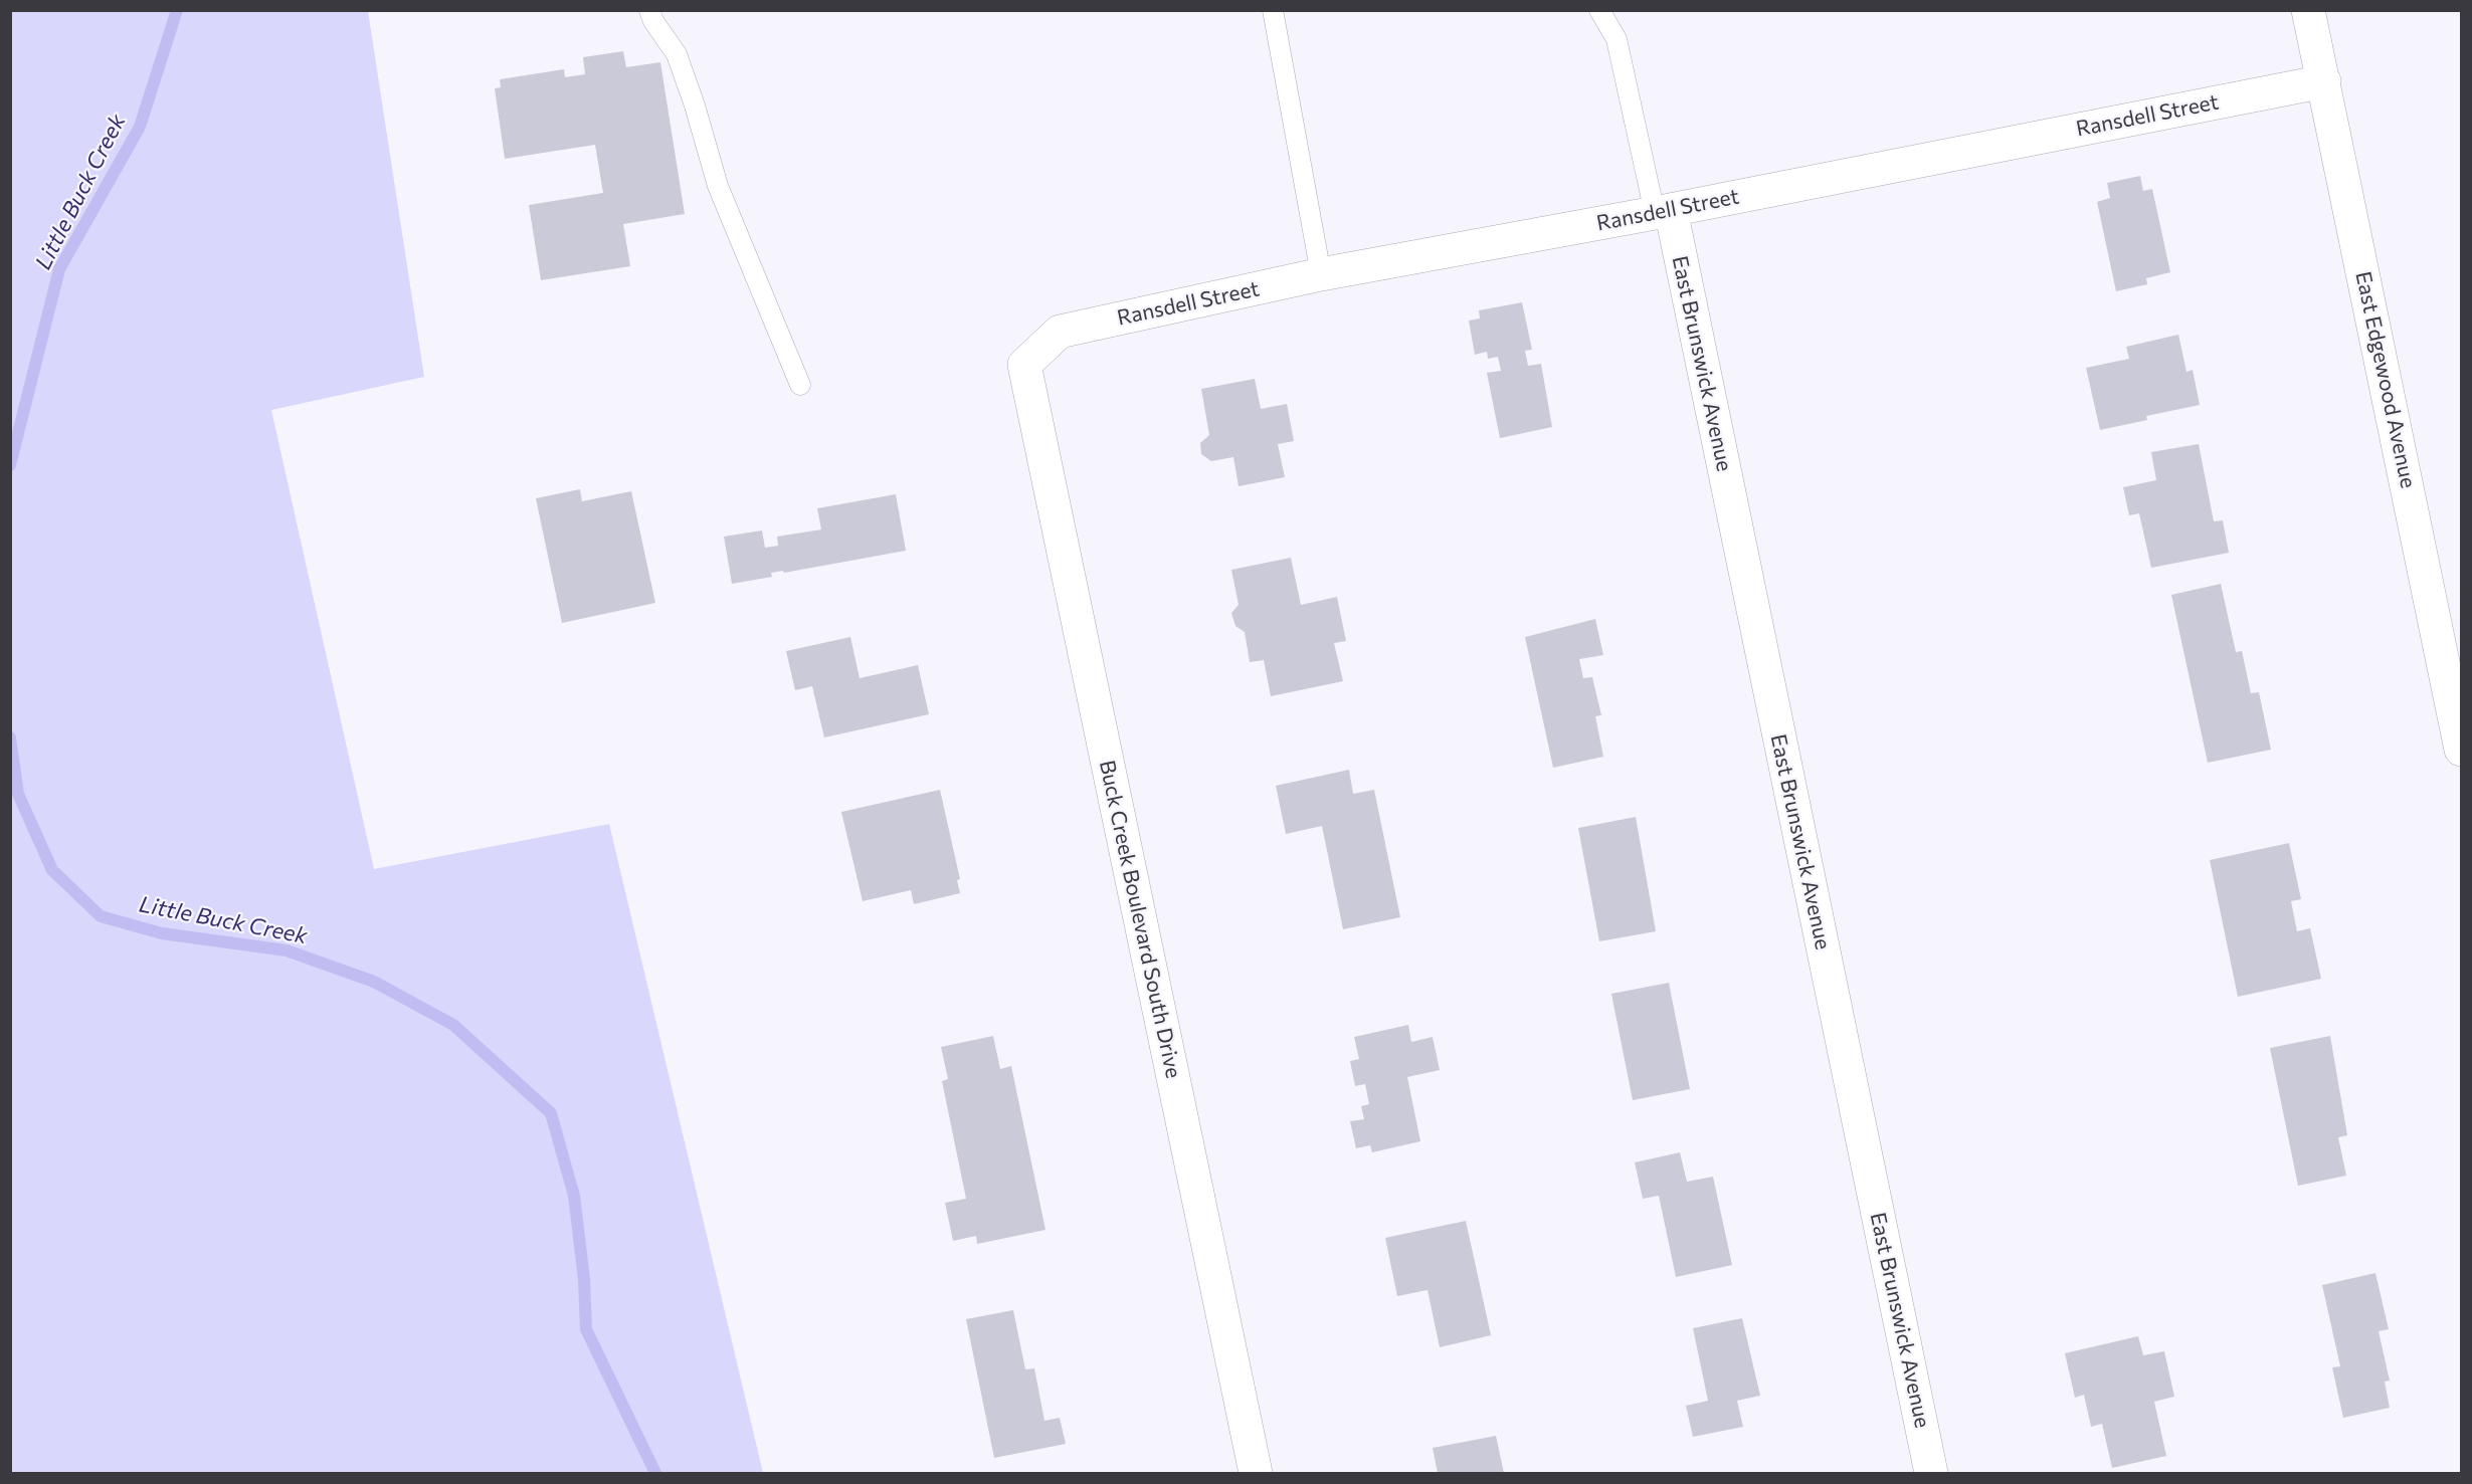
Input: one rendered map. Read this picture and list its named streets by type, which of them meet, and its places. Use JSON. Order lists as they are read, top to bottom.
{
  "streets": {
    "street": [
      "Ransdell Street",
      "East Brunswick Avenue",
      "East Edgewood Avenue",
      "Buck Creek Boulevard South Drive"
    ]
  },
  "crossings": [
    ["Ransdell Street", "East Brunswick Avenue"],
    ["Ransdell Street", "East Edgewood Avenue"],
    ["Ransdell Street", "Buck Creek Boulevard South Drive"]
  ],
  "water": ["Little Buck Creek"]
}
